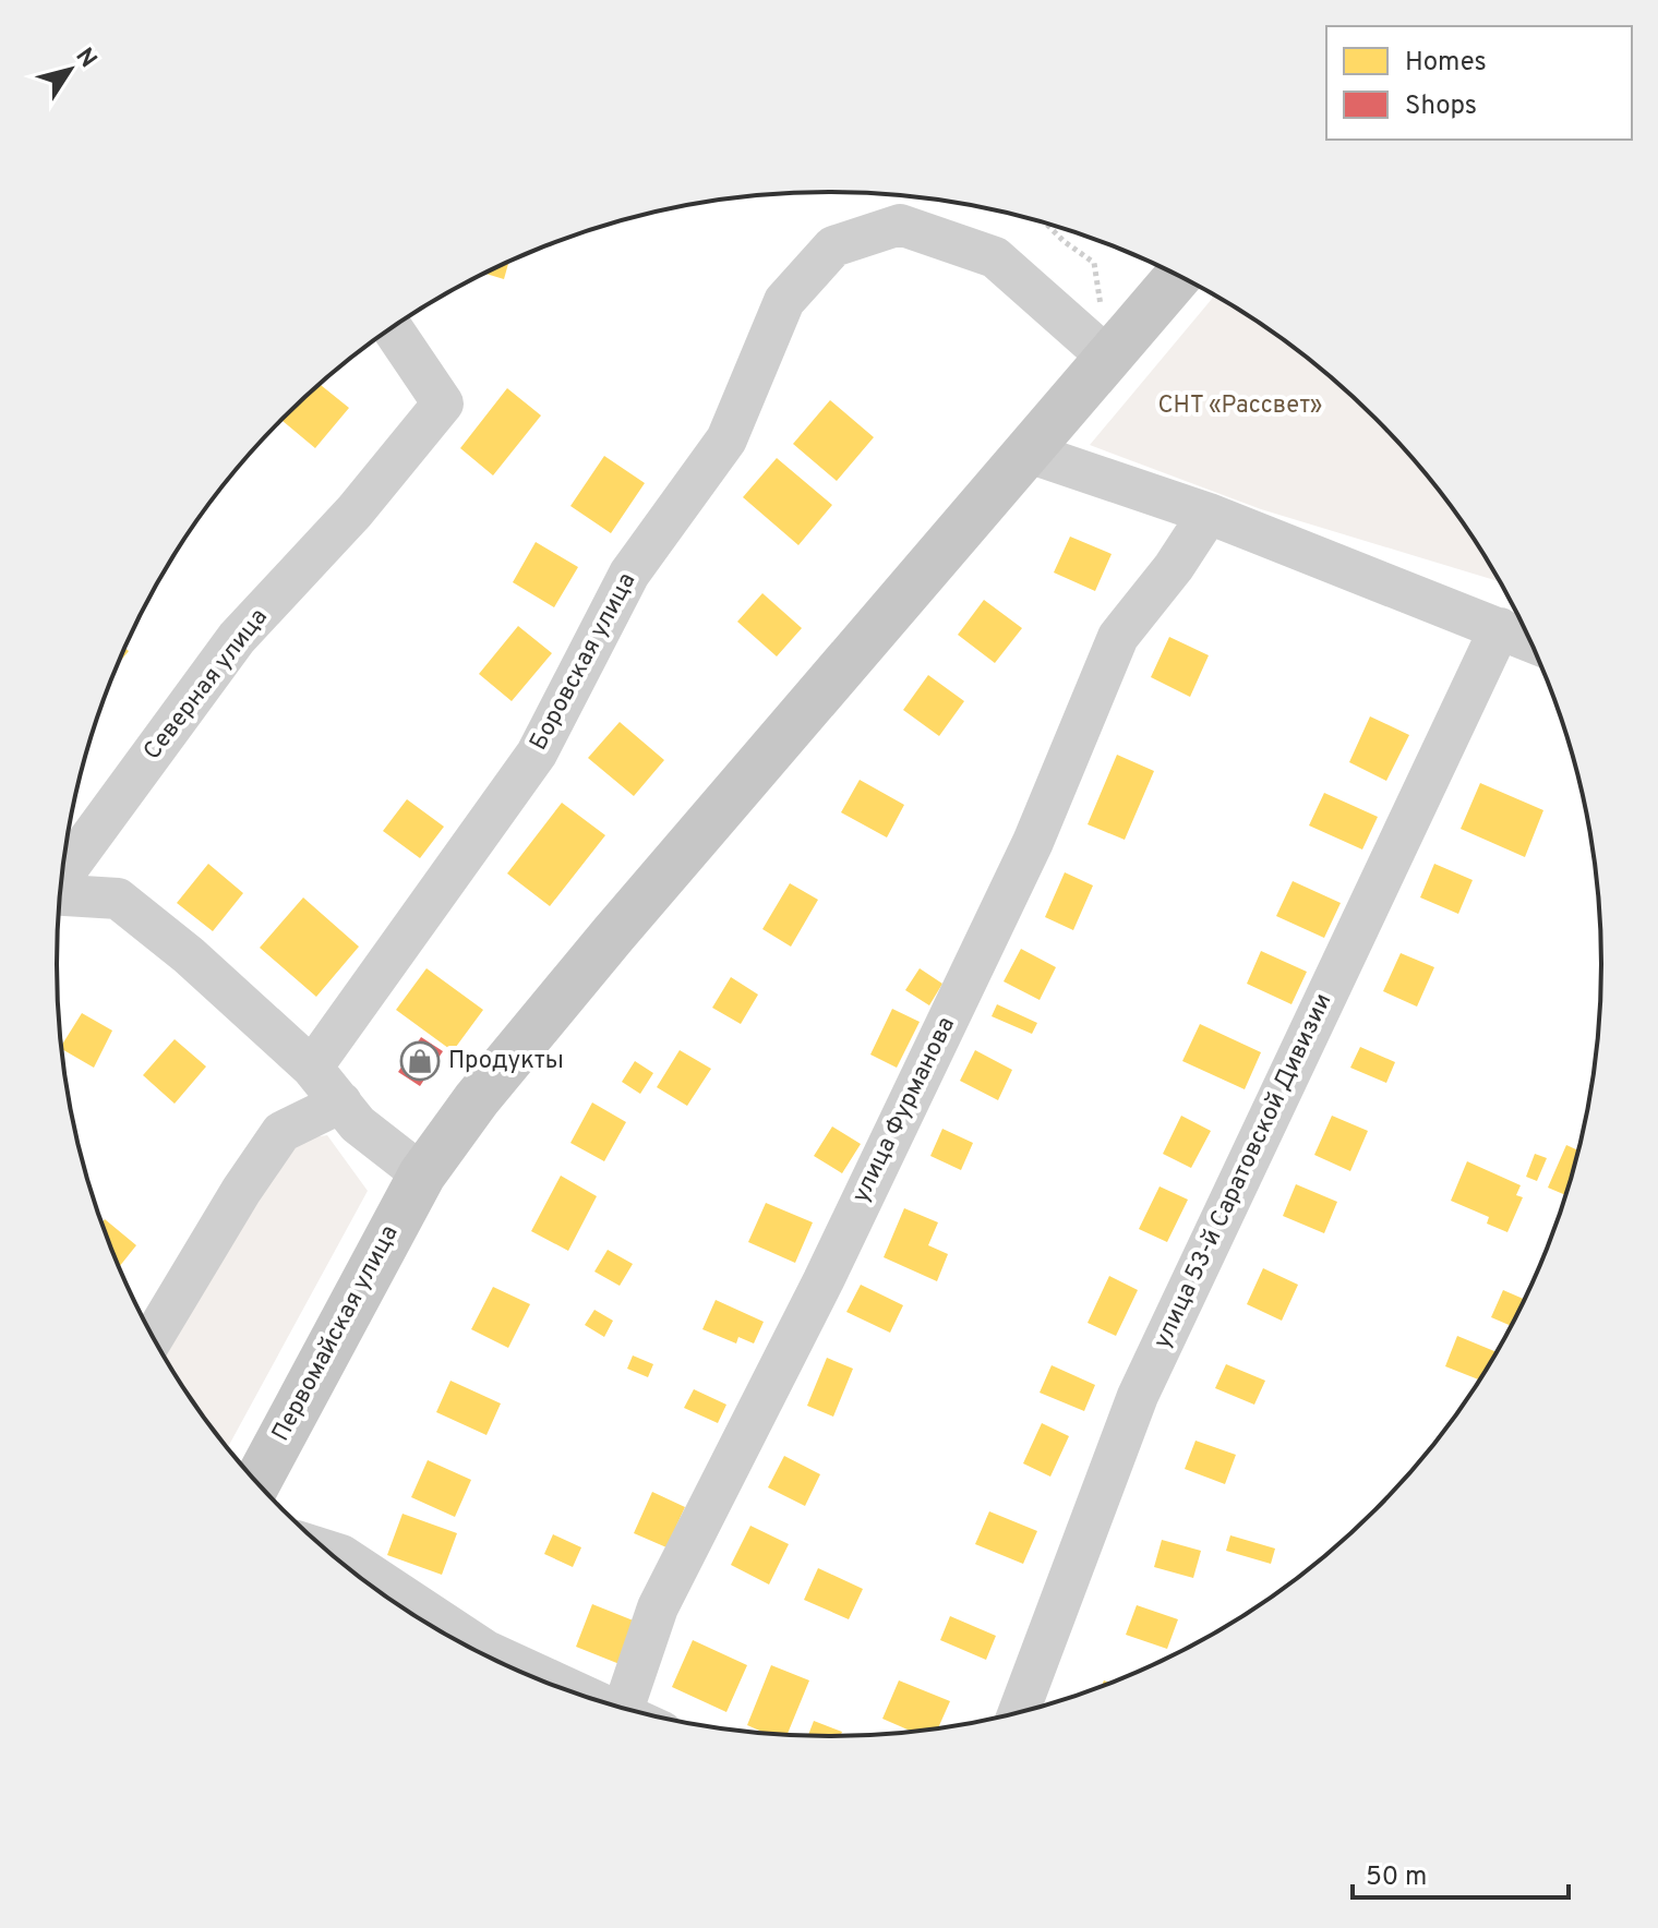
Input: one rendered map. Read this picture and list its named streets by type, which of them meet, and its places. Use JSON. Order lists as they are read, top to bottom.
{
  "streets": {
    "main road": ["Первомайская улица"],
    "street": [
      "Боровская улица",
      "Северная улица",
      "улица Фурманова",
      "улица 53-й Саратовской Дивизии"
    ]
  },
  "crossings": [
    ["Боровская улица", "Первомайская улица"]
  ],
  "parks": ["СНТ «Рассвет»"],
  "places": {
    "shop": ["Продукты"]
  },
  "legend": ["Homes", "Shops"],
  "scale_bar": "50 m",
  "north": "top right"
}
